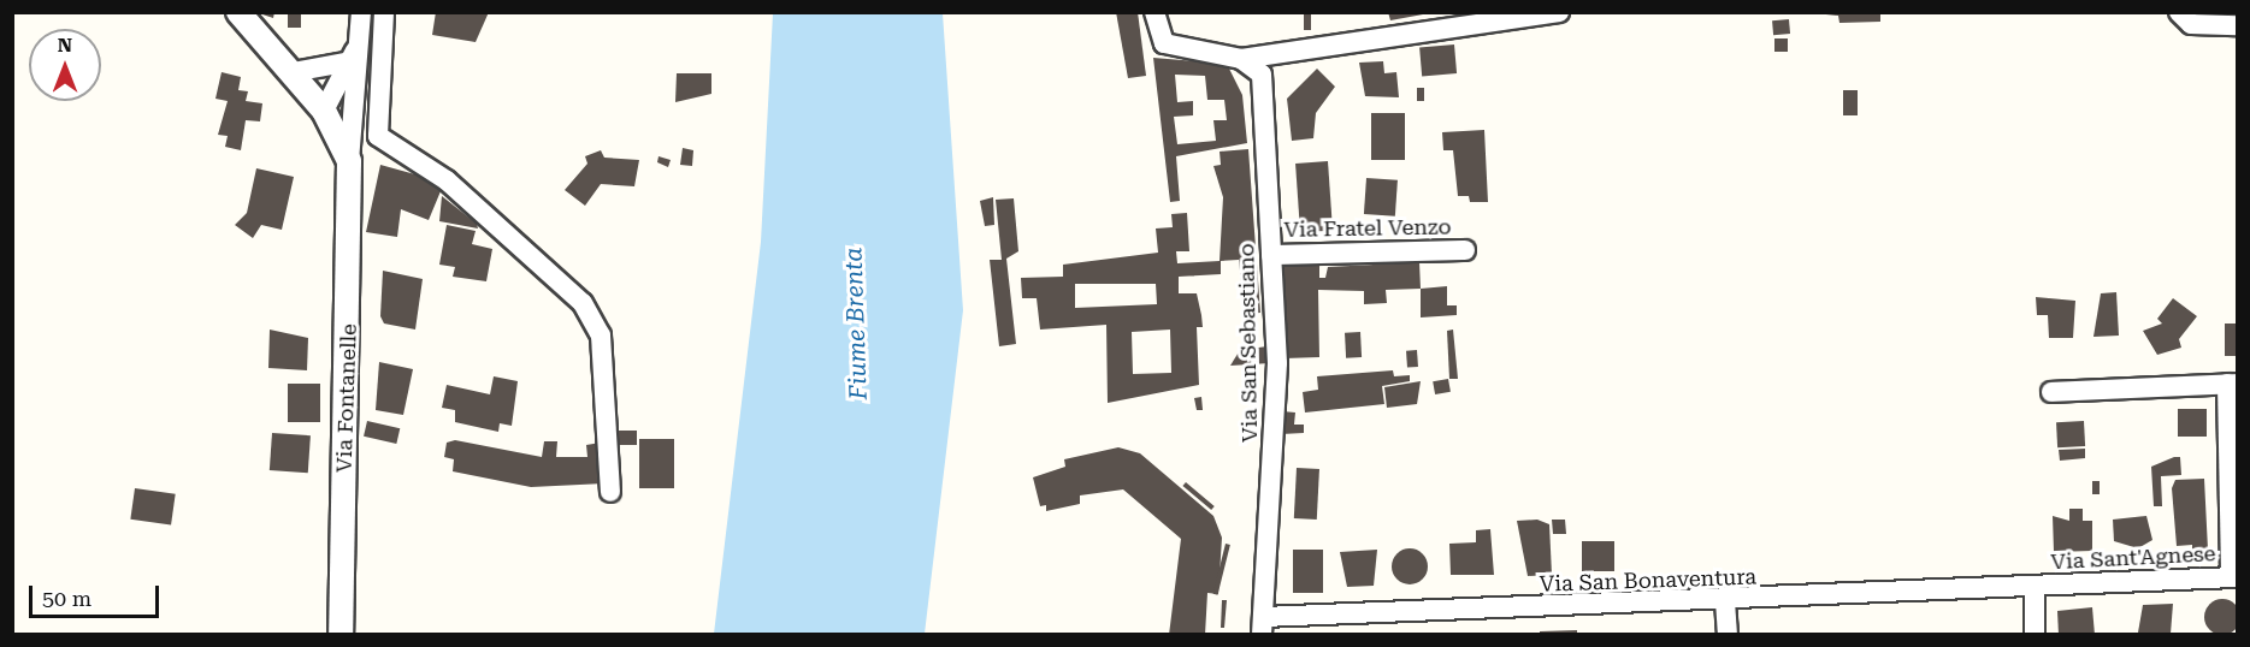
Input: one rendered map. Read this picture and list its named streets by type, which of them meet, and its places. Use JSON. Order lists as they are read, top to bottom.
{
  "streets": {
    "street": [
      "Via Fratel Venzo",
      "Via San Sebastiano",
      "Via Fontanelle",
      "Via Sant'Agnese",
      "Via San Bonaventura"
    ]
  },
  "crossings": [
    ["Via Fratel Venzo", "Via San Sebastiano"],
    ["Via San Sebastiano", "Via San Bonaventura"],
    ["Via Sant'Agnese", "Via San Bonaventura"]
  ],
  "water": ["Fiume Brenta"],
  "scale_bar": "50 m",
  "north": "top"
}
